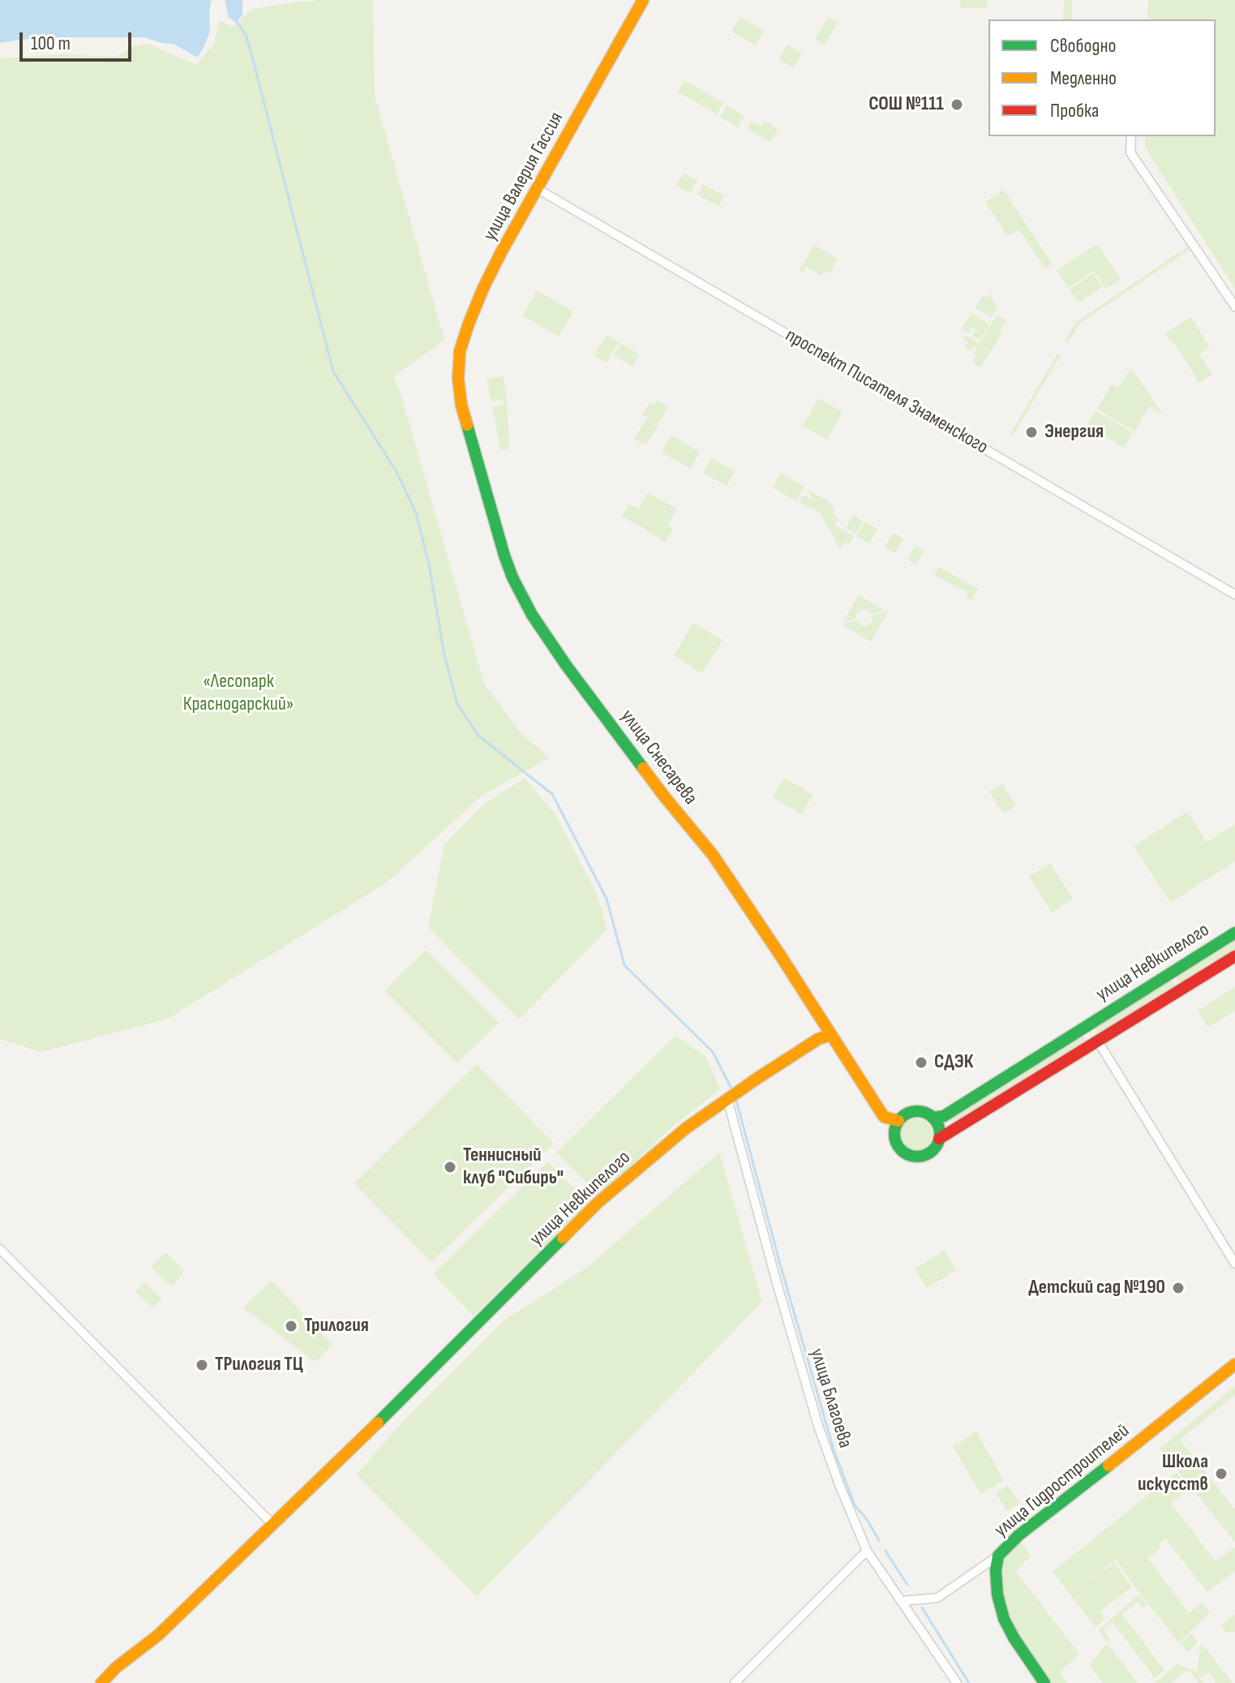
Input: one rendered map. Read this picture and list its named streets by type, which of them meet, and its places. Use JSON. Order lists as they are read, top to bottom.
{
  "streets": {
    "street": [
      "улица Валерия Гассия",
      "проспект Писателя Знаменского",
      "улица Снесарева",
      "улица Невкипелого",
      "улица Благоева",
      "улица Гидростроителей"
    ]
  },
  "crossings": [
    ["улица Валерия Гассия", "проспект Писателя Знаменского"],
    ["улица Валерия Гассия", "улица Снесарева"],
    ["улица Снесарева", "улица Невкипелого"],
    ["улица Невкипелого", "улица Благоева"],
    ["улица Благоева", "улица Гидростроителей"]
  ],
  "parks": ["«Лесопарк Краснодарский»"],
  "places": [
    "СОШ №111",
    "Энергия",
    "СДЭК",
    "Теннисный клуб \"Сибирь\"",
    "Детский сад №190",
    "Трилогия",
    "ТРилогия ТЦ",
    "Школа искусств"
  ],
  "legend": ["Свободно", "Медленно", "Пробка"],
  "scale_bar": "100 m"
}
